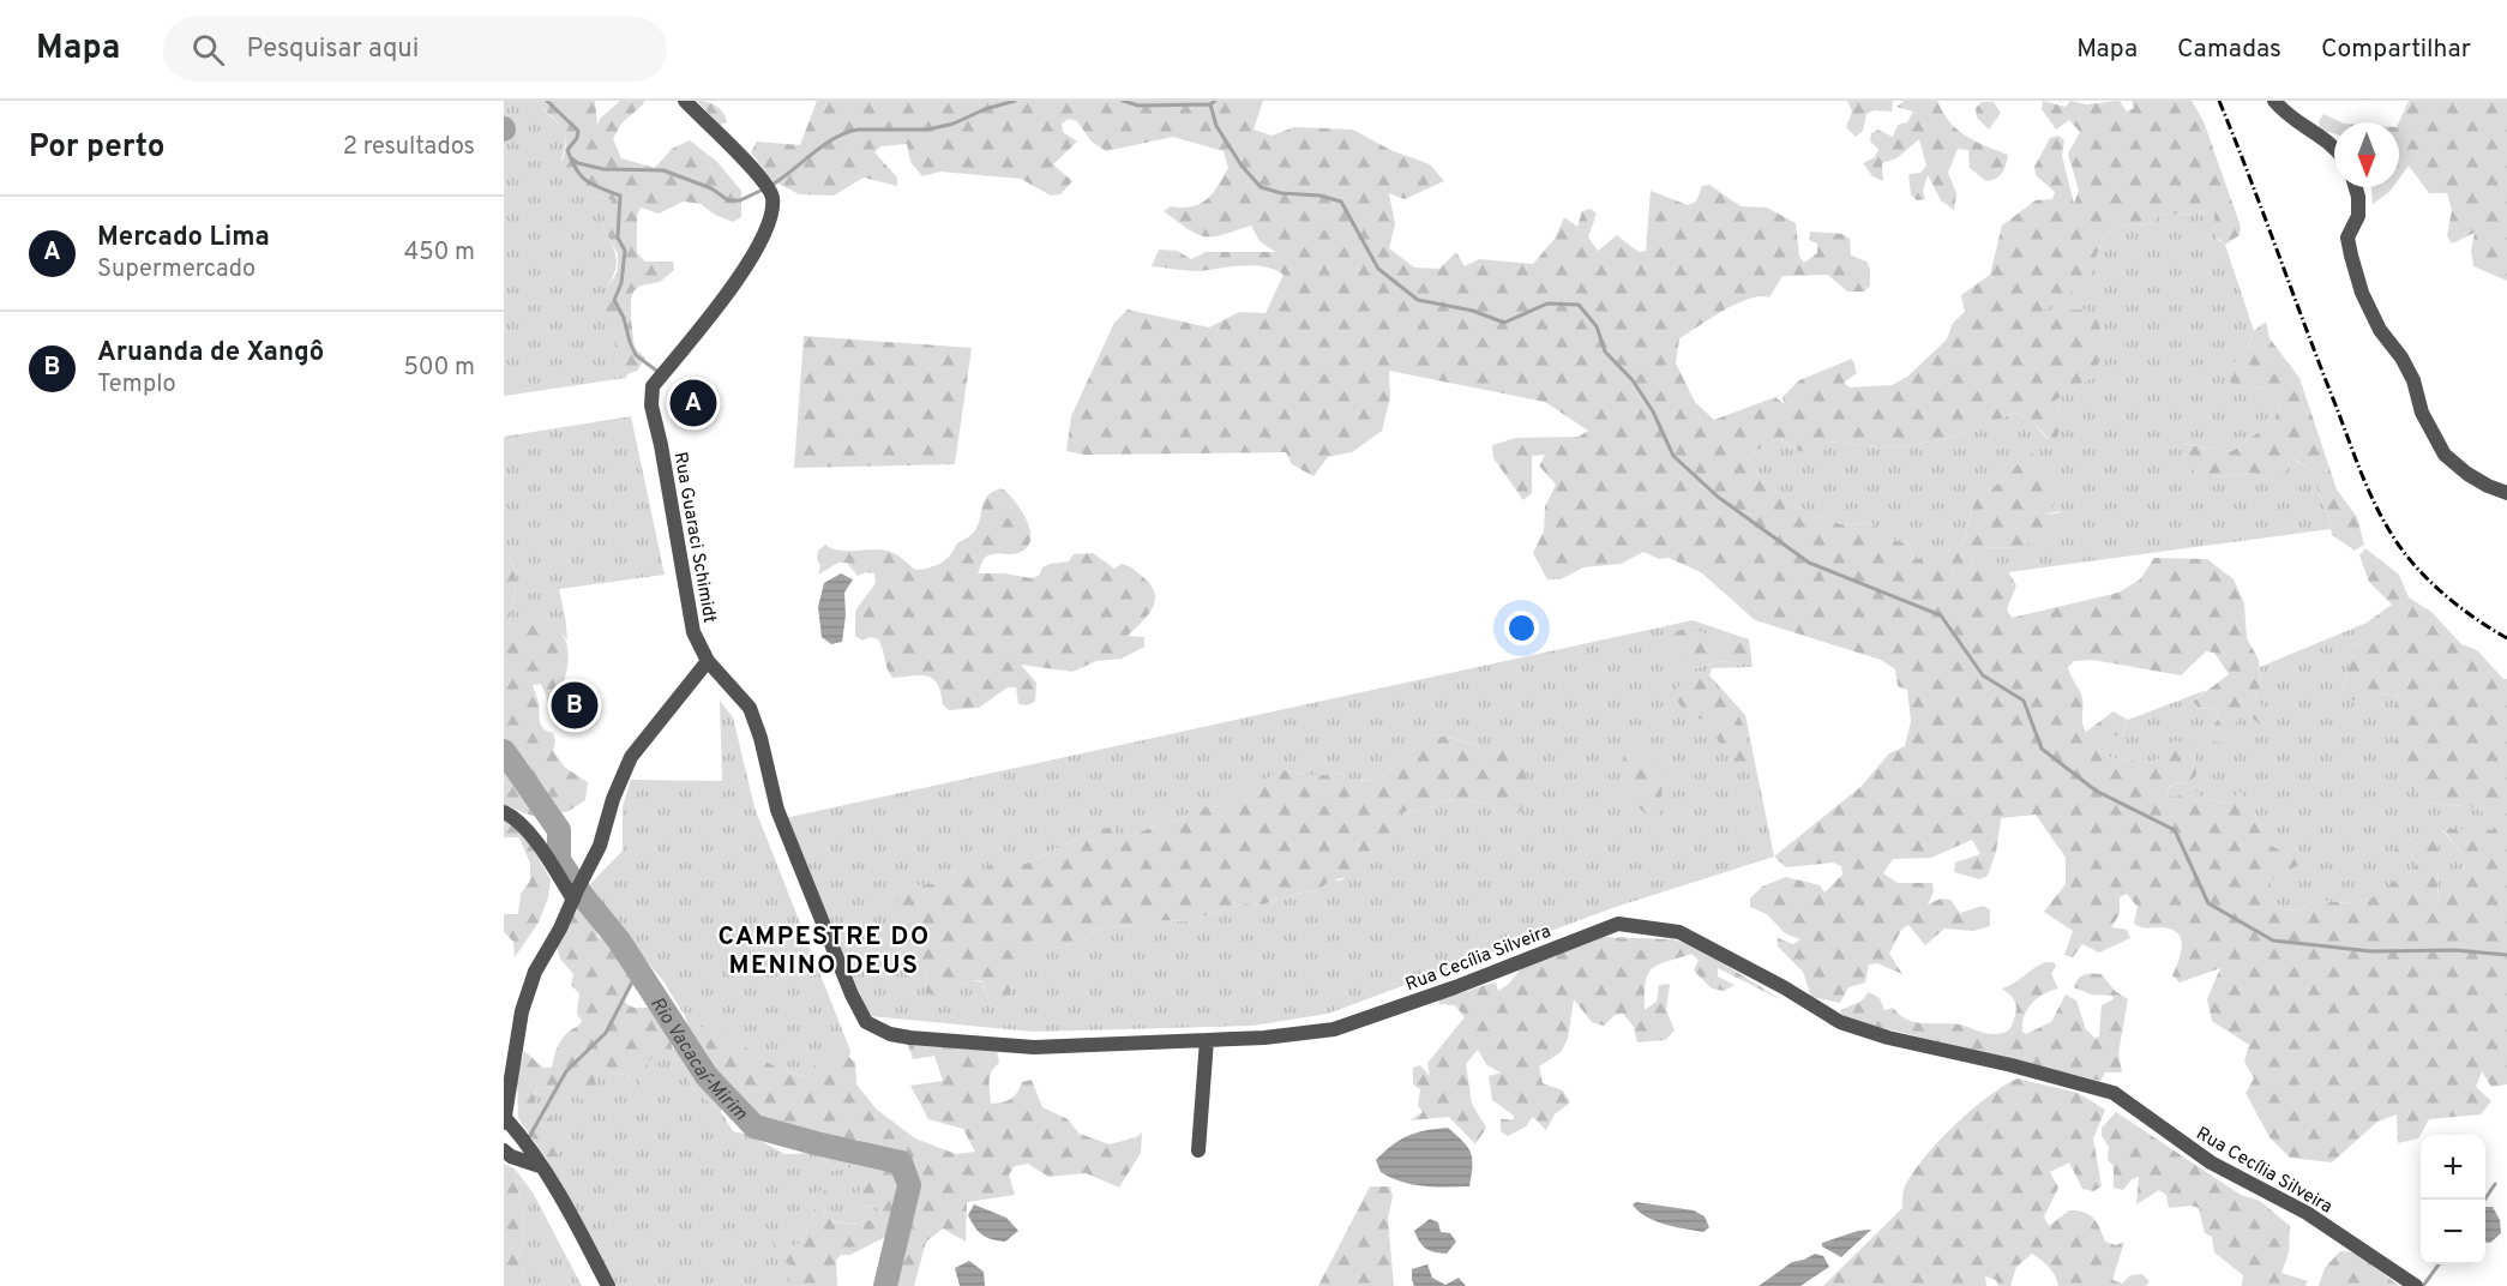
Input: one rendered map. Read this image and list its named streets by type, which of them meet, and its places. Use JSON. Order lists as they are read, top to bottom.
{
  "streets": {
    "street": ["Rua Guaraci Schimidt", "Rua Cecília Silveira"]
  },
  "crossings": [
    ["Rua Guaraci Schimidt", "Rua Cecília Silveira"]
  ],
  "districts": ["CAMPESTRE DO MENINO DEUS"],
  "water": ["Rio Vacacaí-Mirim"],
  "north": "bottom",
  "page": {
    "header": "Mapa",
    "search": "Pesquisar aqui",
    "nav": ["Mapa", "Camadas", "Compartilhar"],
    "heading": ["Por perto", "2 resultados"],
    "list": [
      {
        "mark": "A",
        "name": "Mercado Lima",
        "note": "Supermercado",
        "value": "450 m"
      },
      {
        "mark": "B",
        "name": "Aruanda de Xangô",
        "note": "Templo",
        "value": "500 m"
      }
    ],
    "pins": ["A", "B"],
    "map_buttons": ["+", "−"]
  }
}
